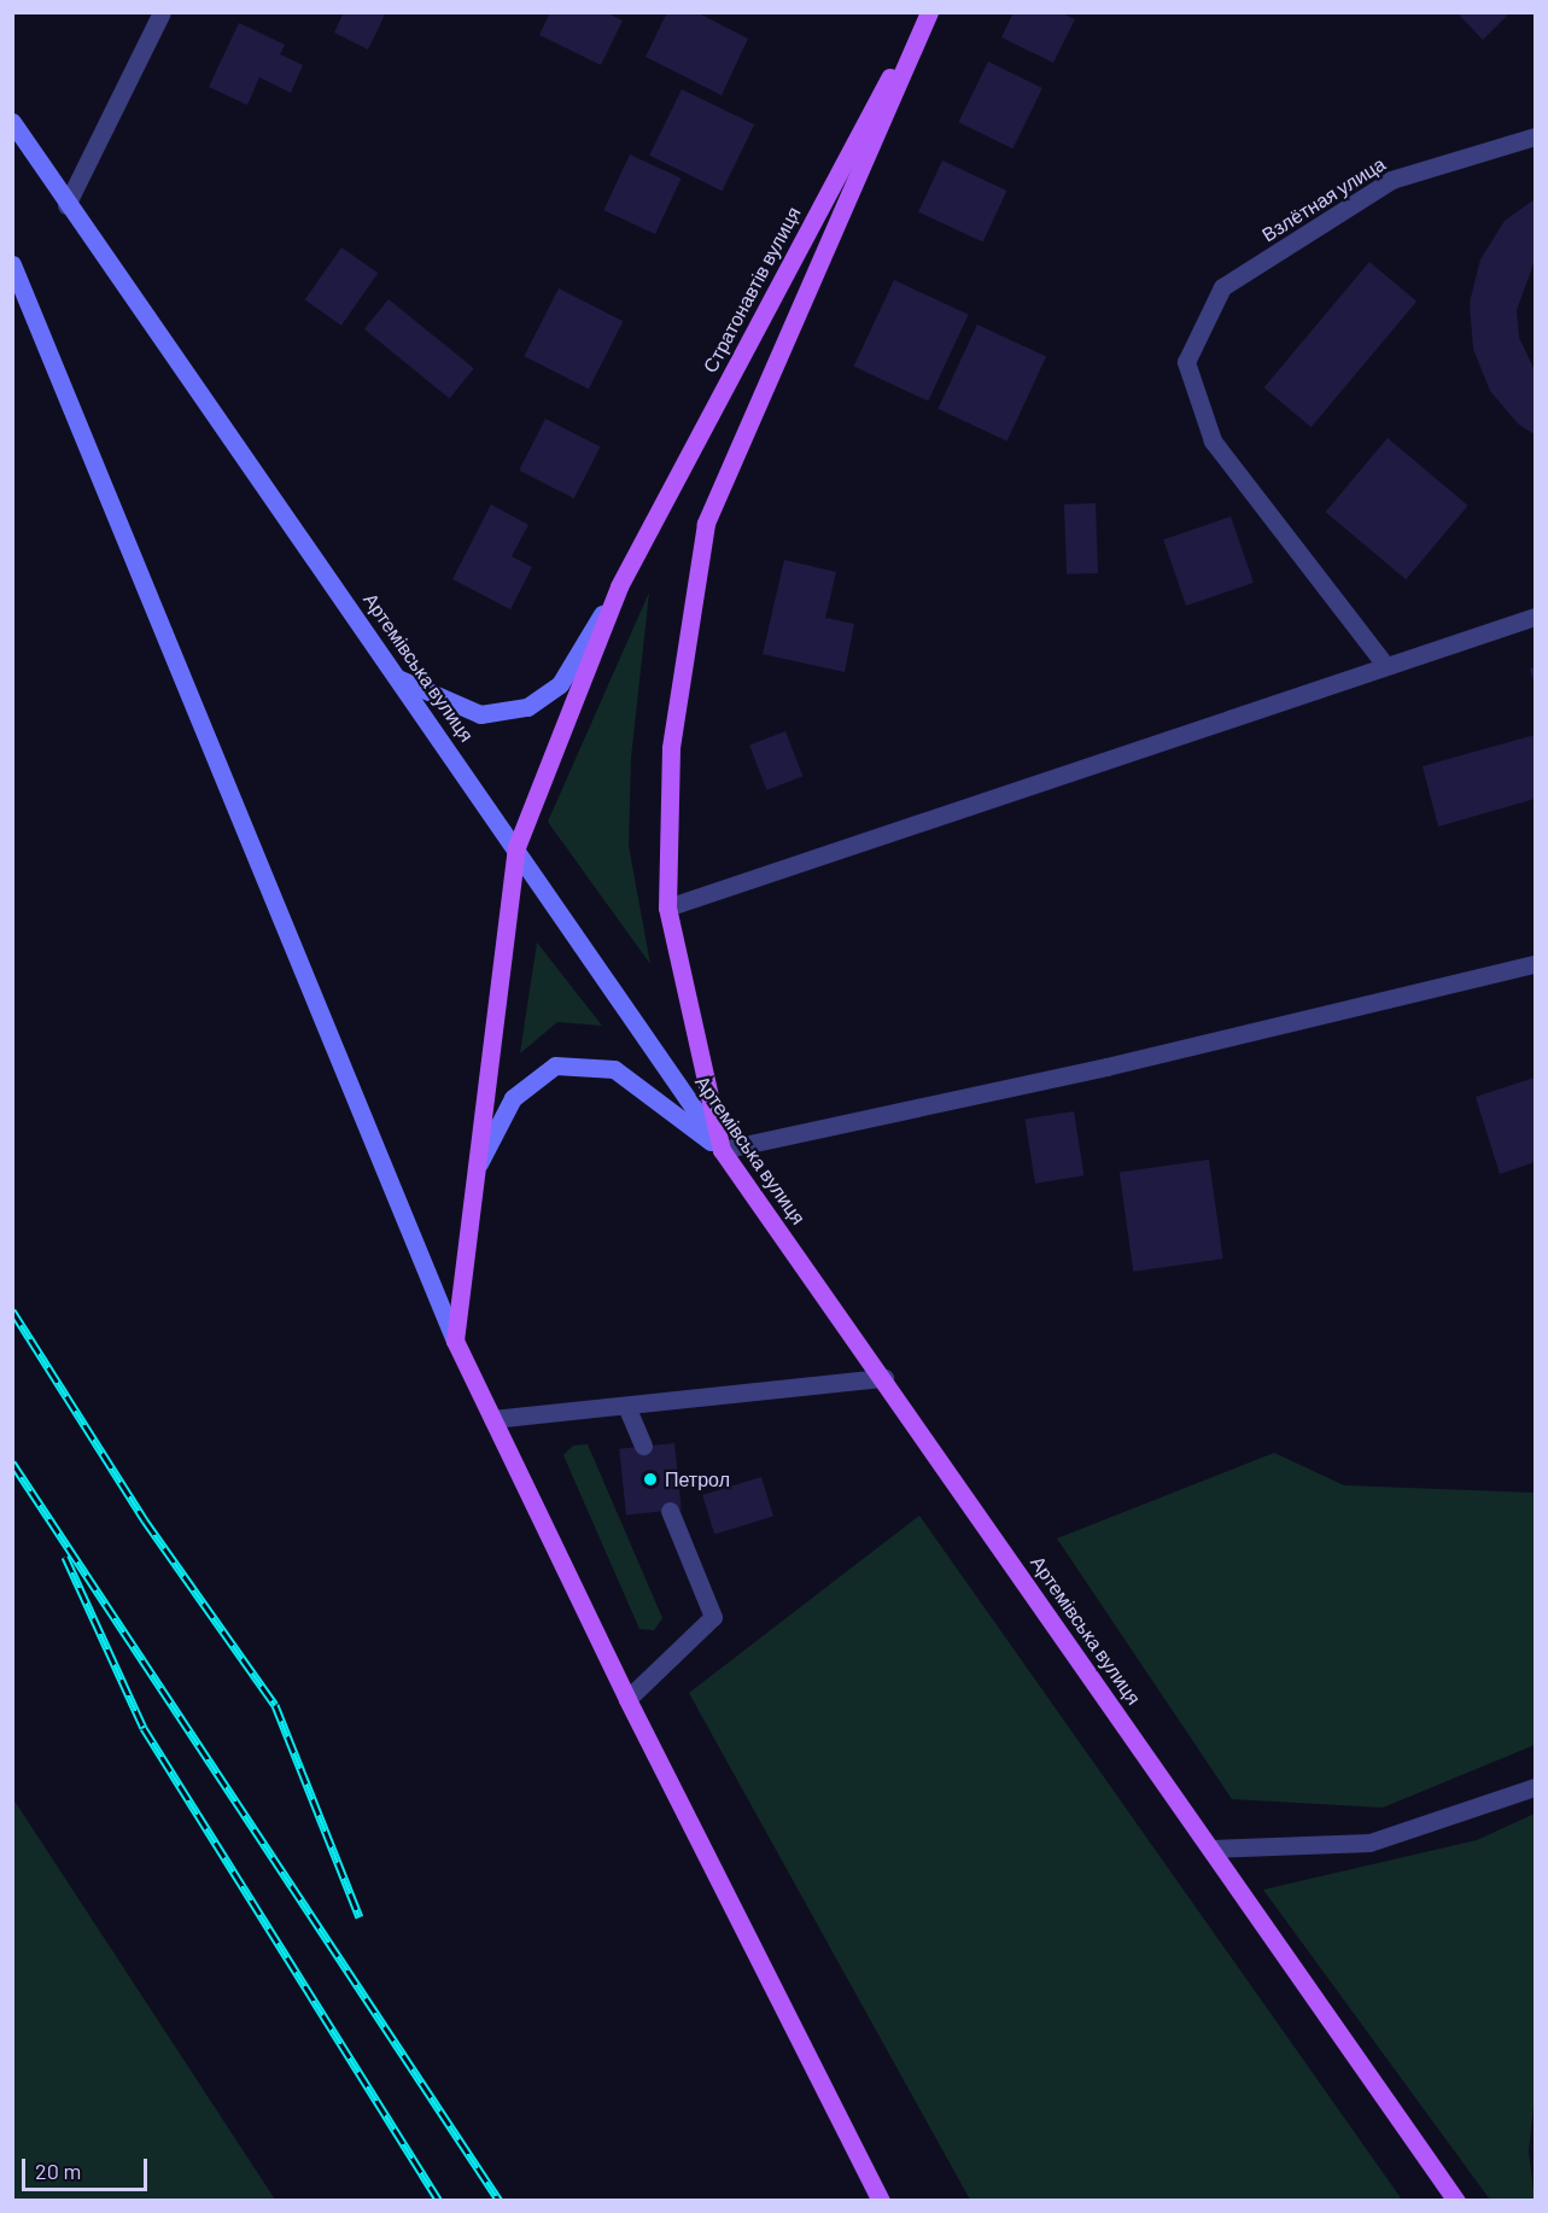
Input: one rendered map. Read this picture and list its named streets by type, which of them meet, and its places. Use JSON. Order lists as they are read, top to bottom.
{
  "streets": {
    "main road": ["Стратонавтів вулиця", "Артемівська вулиця"],
    "street": ["Взлётная улица"]
  },
  "crossings": [
    ["Стратонавтів вулиця", "Артемівська вулиця"]
  ],
  "places": ["Петрол"],
  "scale_bar": "20 m"
}
